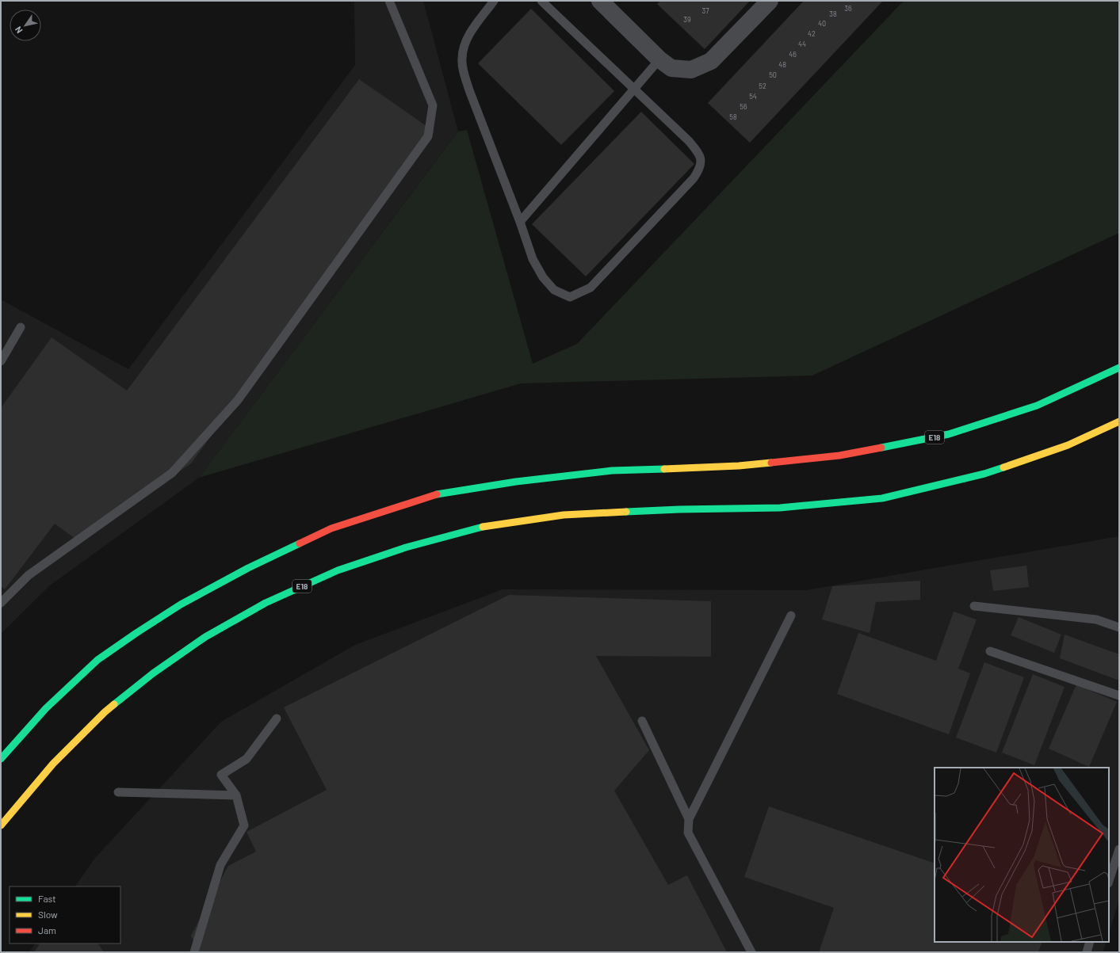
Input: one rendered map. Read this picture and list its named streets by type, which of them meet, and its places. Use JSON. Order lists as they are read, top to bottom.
{
  "streets": {
    "highway": ["E18"]
  },
  "house_numbers": [
    "36",
    "37",
    "38",
    "39",
    "40",
    "42",
    "44",
    "46",
    "48",
    "50",
    "52",
    "54",
    "56",
    "58"
  ],
  "legend": ["Fast", "Slow", "Jam"],
  "north": "bottom left"
}
